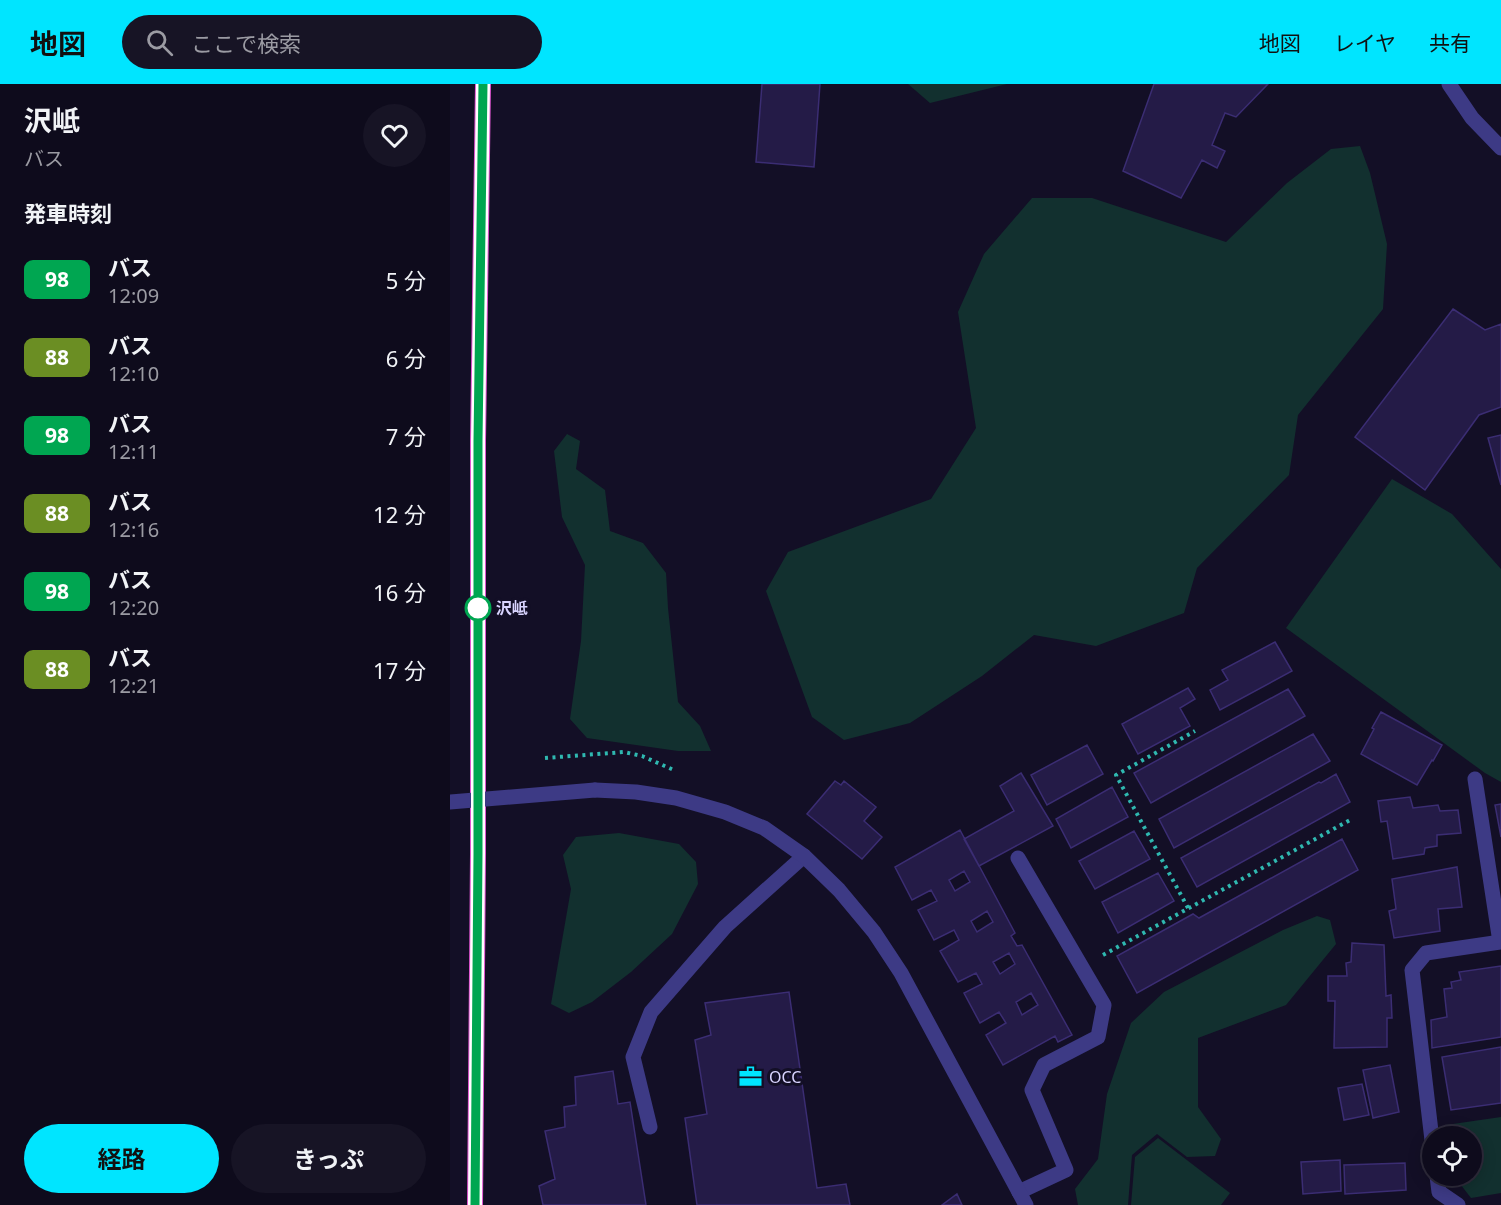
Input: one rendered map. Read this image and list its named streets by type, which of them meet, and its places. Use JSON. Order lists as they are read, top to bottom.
{
  "places": {
    "other": ["沢岻"],
    "office": ["OCC"]
  },
  "lines": ["bus line 98"],
  "page": {
    "header": "地図",
    "search": "ここで検索",
    "nav": ["地図", "レイヤ", "共有"],
    "heading": [
      ["沢岻", "バス"],
      "発車時刻"
    ],
    "list": [
      {
        "mark": "98",
        "name": "バス",
        "note": "12:09",
        "value": "5 分"
      },
      {
        "mark": "88",
        "name": "バス",
        "note": "12:10",
        "value": "6 分"
      },
      {
        "mark": "98",
        "name": "バス",
        "note": "12:11",
        "value": "7 分"
      },
      {
        "mark": "88",
        "name": "バス",
        "note": "12:16",
        "value": "12 分"
      },
      {
        "mark": "98",
        "name": "バス",
        "note": "12:20",
        "value": "16 分"
      },
      {
        "mark": "88",
        "name": "バス",
        "note": "12:21",
        "value": "17 分"
      }
    ],
    "buttons": ["経路", "きっぷ"]
  }
}
